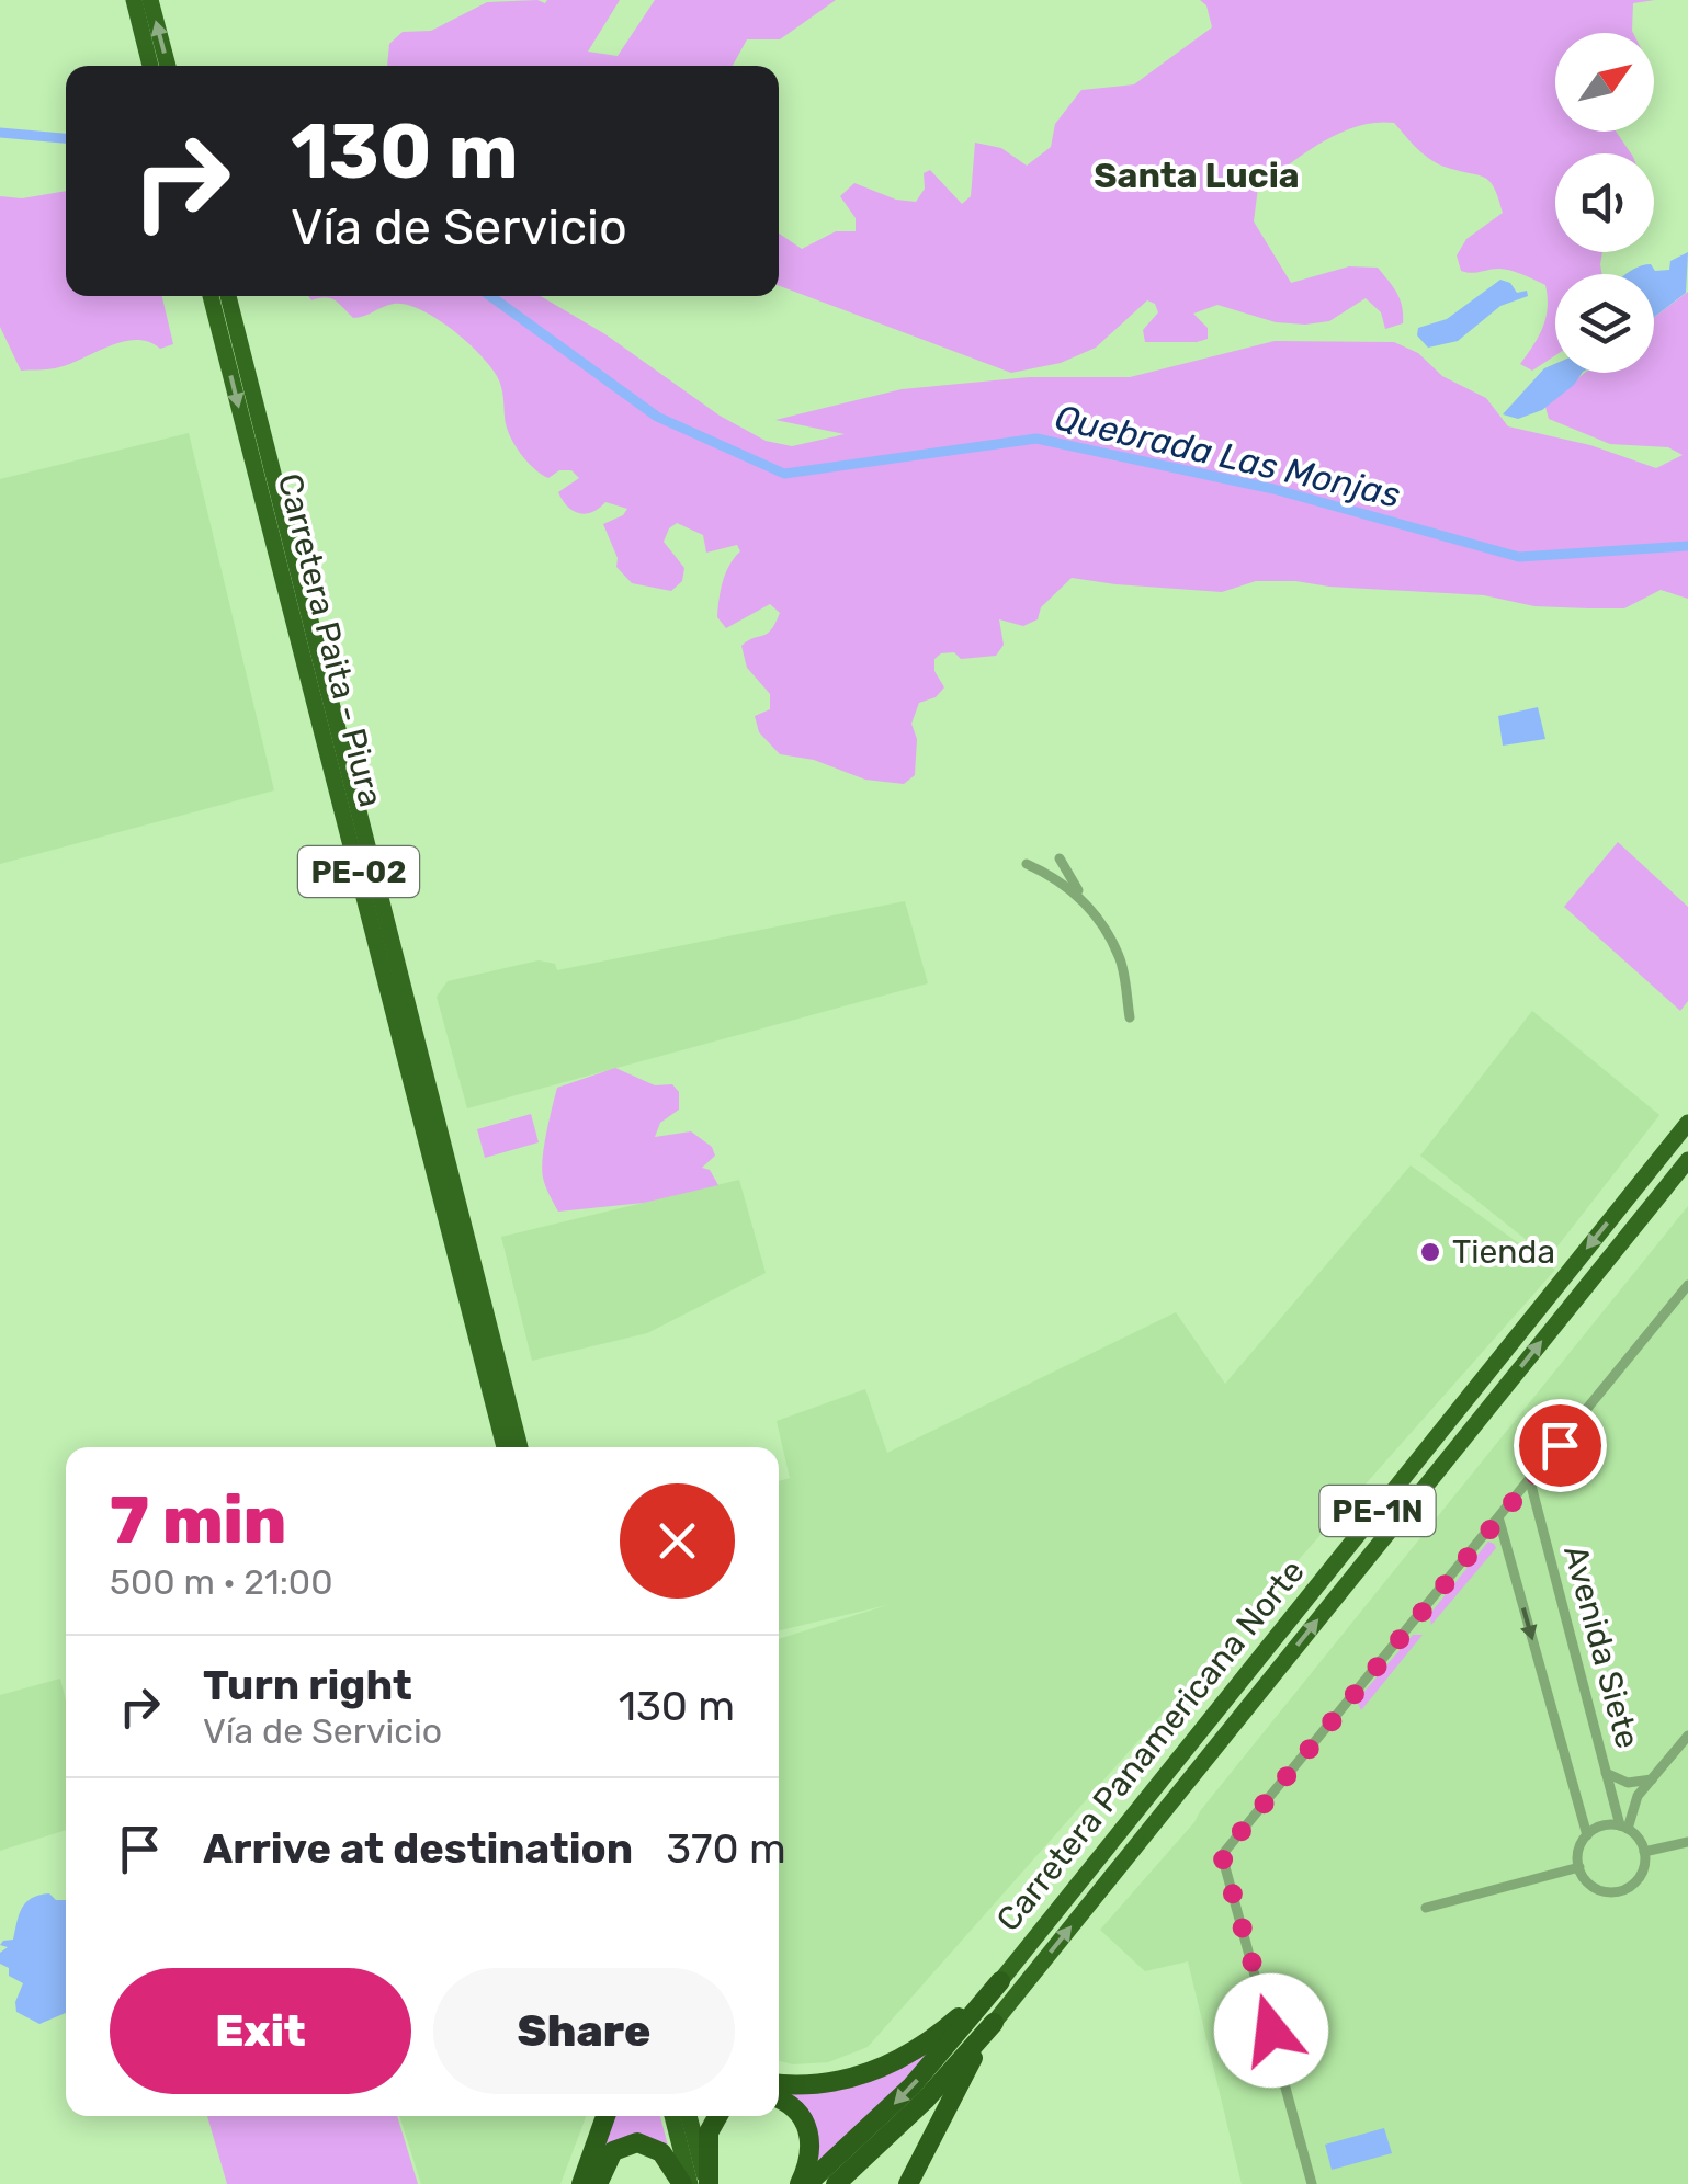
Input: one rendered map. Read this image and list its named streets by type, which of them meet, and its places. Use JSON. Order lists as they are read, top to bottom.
{
  "streets": {
    "highway": [
      "Carretera Paita - Piura",
      "PE-02",
      "PE-1N",
      "Carretera Panamericana Norte"
    ],
    "street": ["Avenida Siete"]
  },
  "districts": ["Santa Lucia"],
  "water": ["Quebrada Las Monjas"],
  "places": ["Tienda"],
  "north": "top right",
  "page": {
    "turn": ["130 m", "Vía de Servicio"],
    "heading": ["7 min", "500 m · 21:00"],
    "list": [
      {
        "name": "Turn right",
        "note": "Vía de Servicio",
        "value": "130 m"
      },
      {
        "name": "Arrive at destination",
        "value": "370 m"
      }
    ],
    "buttons": ["Exit", "Share"]
  }
}
